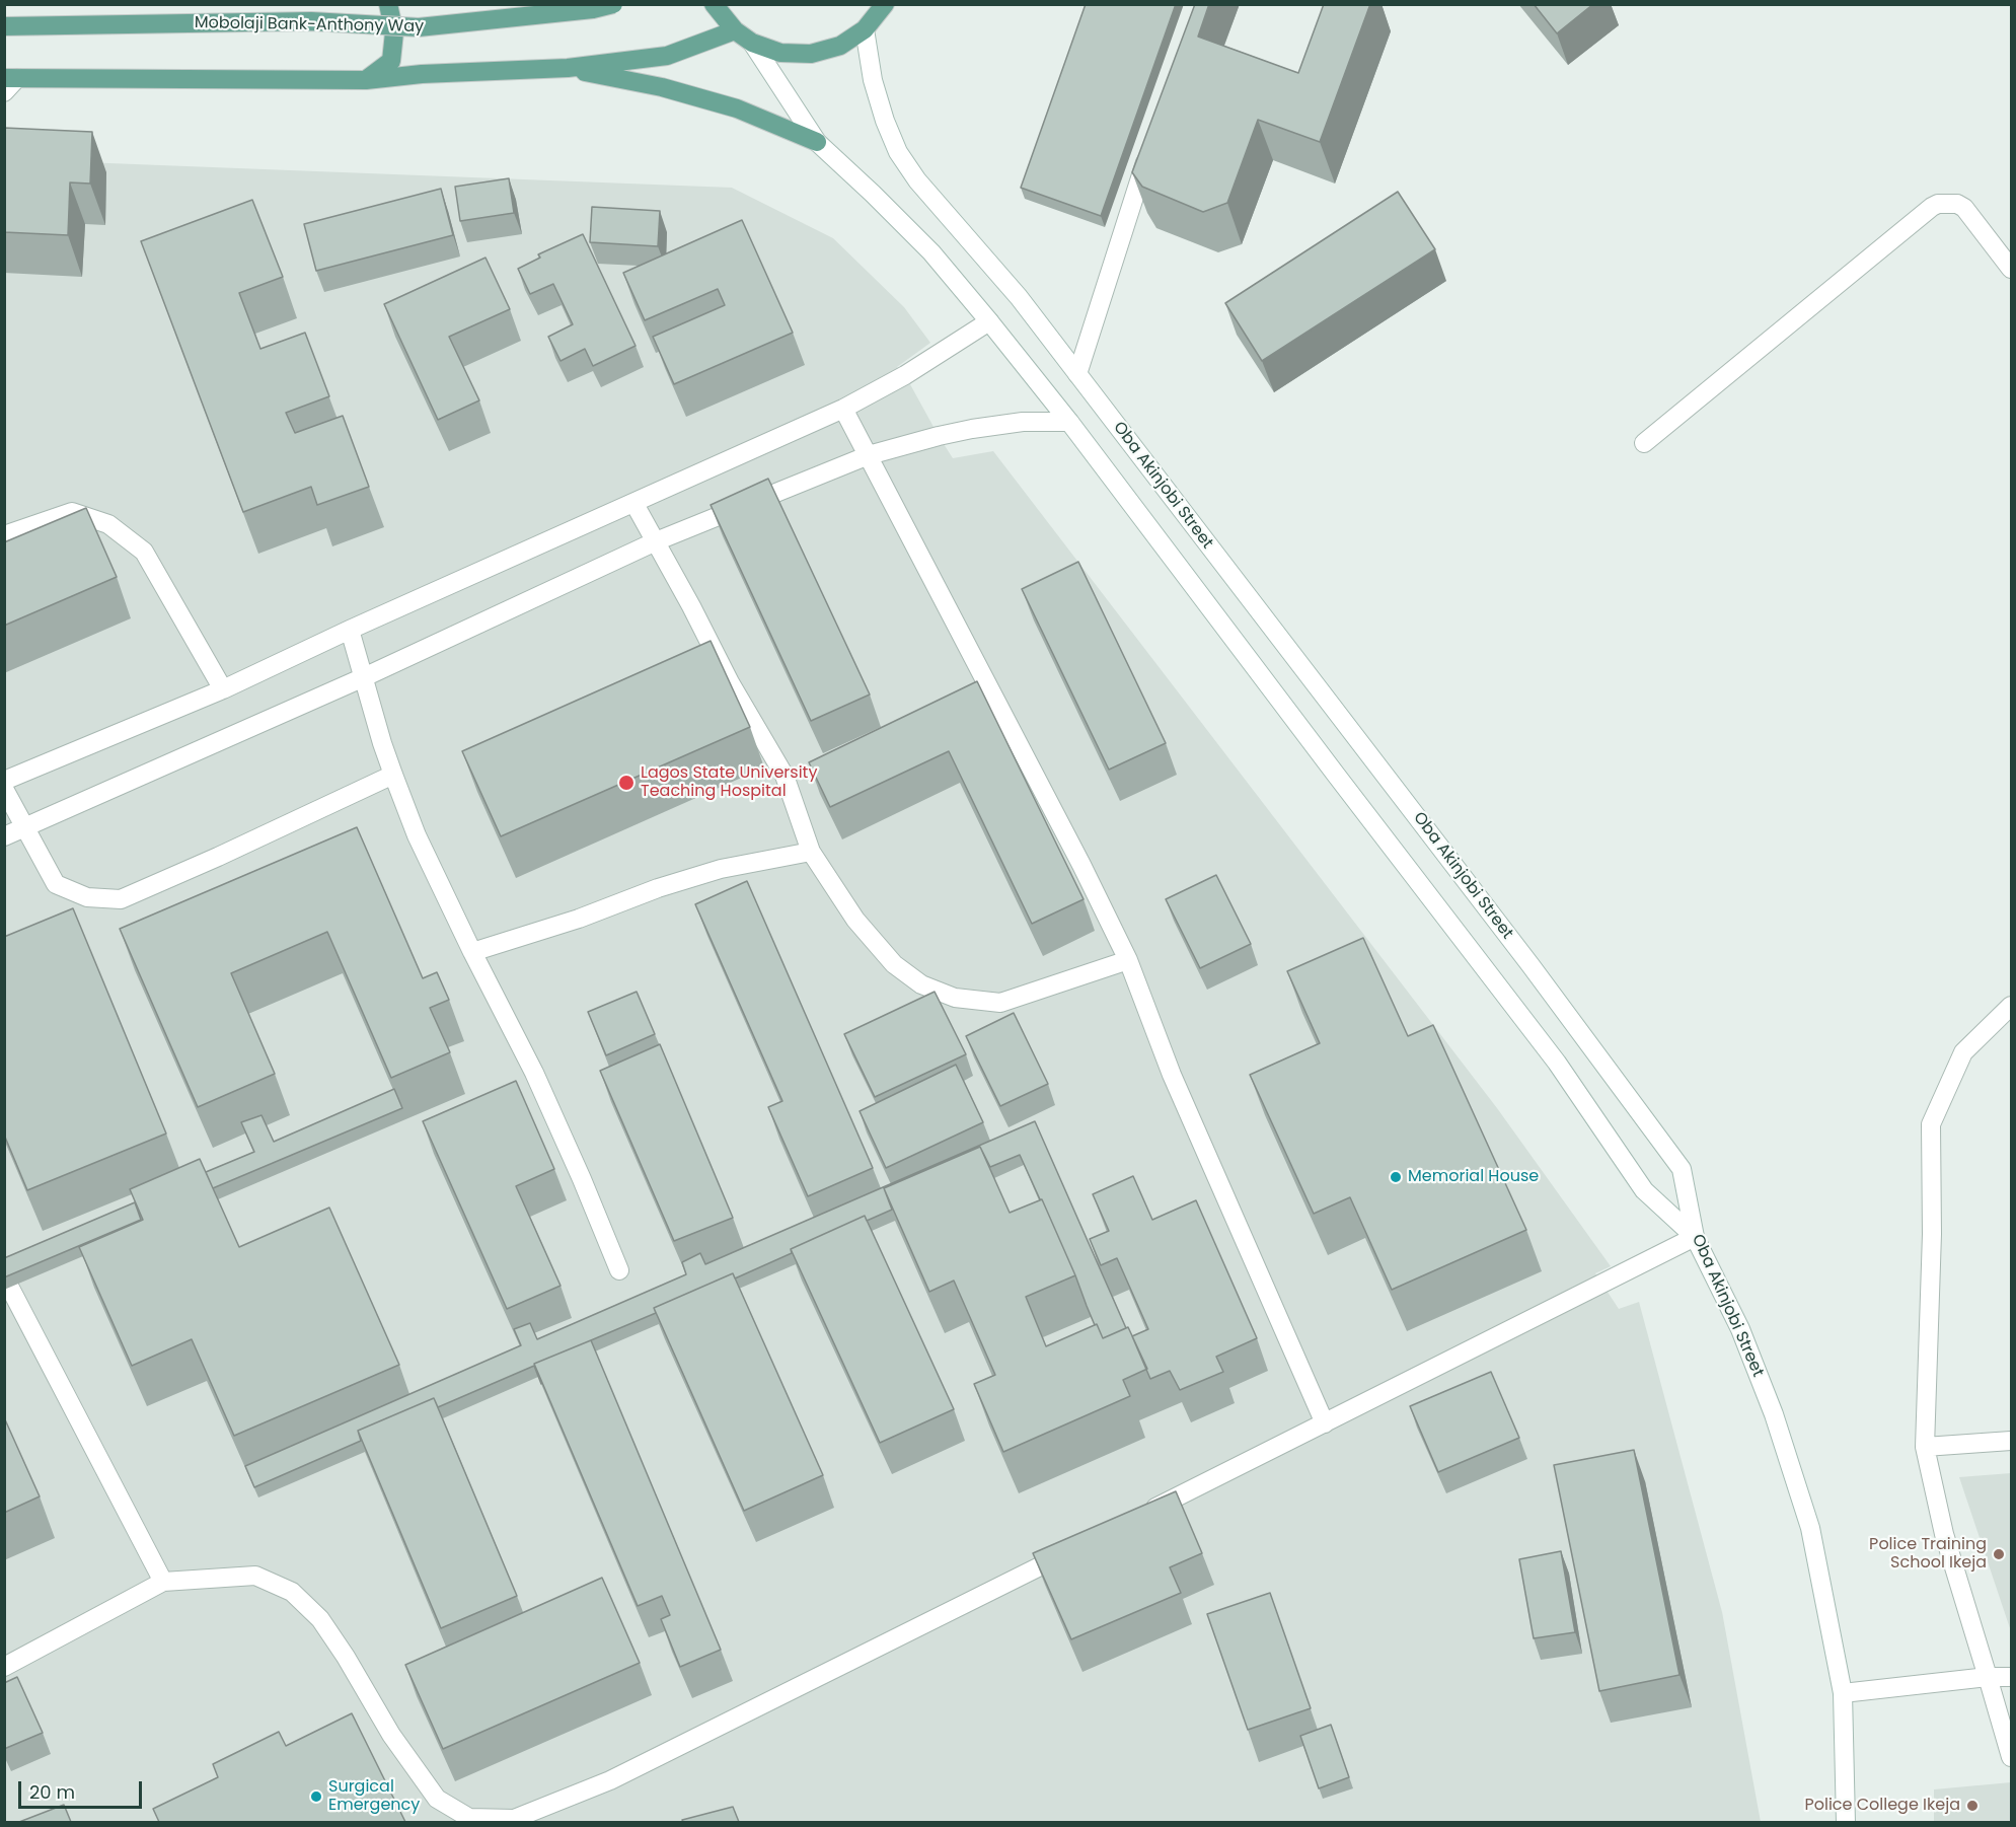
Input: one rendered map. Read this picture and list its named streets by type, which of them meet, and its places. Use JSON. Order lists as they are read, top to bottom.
{
  "streets": {
    "main road": ["Mobolaji Bank-Anthony Way"],
    "street": ["Oba Akinjobi Street"]
  },
  "places": [
    "Lagos State University Teaching Hospital",
    "Memorial House",
    "Police Training School Ikeja",
    "Surgical Emergency",
    "Police College Ikeja"
  ],
  "scale_bar": "20 m"
}
